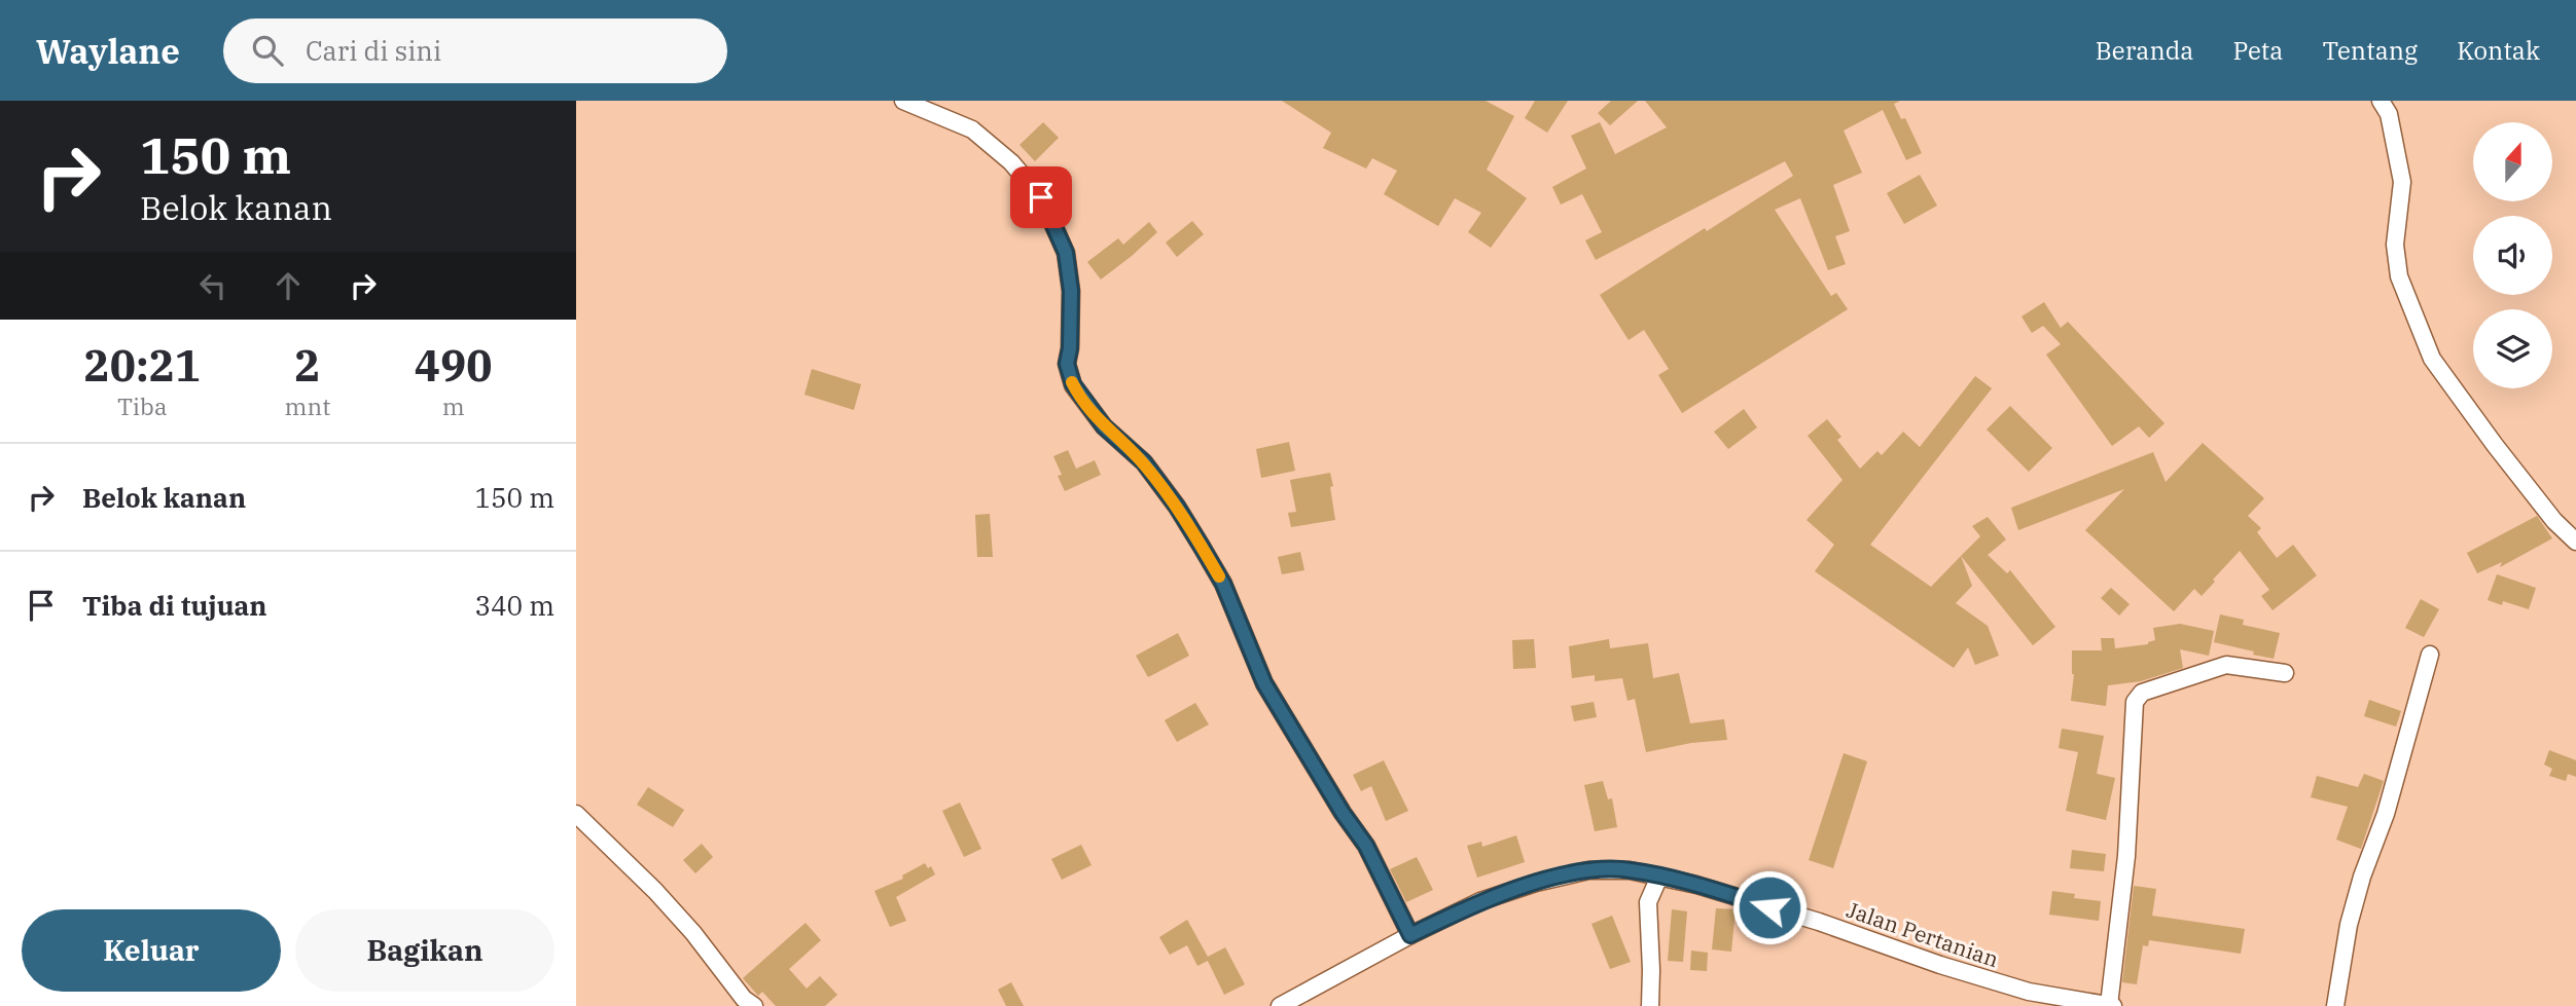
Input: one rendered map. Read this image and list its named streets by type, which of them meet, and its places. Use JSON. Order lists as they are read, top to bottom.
{
  "streets": {
    "street": ["Jalan Pertanian"]
  },
  "north": "top",
  "page": {
    "header": "Waylane",
    "search": "Cari di sini",
    "nav": [
      "Beranda",
      "Peta",
      "Tentang",
      "Kontak"
    ],
    "turn": ["150 m", "Belok kanan"],
    "eta": [
      "20:21",
      "Tiba",
      "2",
      "mnt",
      "490",
      "m"
    ],
    "list": [
      {
        "name": "Belok kanan",
        "value": "150 m"
      },
      {
        "name": "Tiba di tujuan",
        "value": "340 m"
      }
    ],
    "buttons": ["Keluar", "Bagikan"]
  }
}
